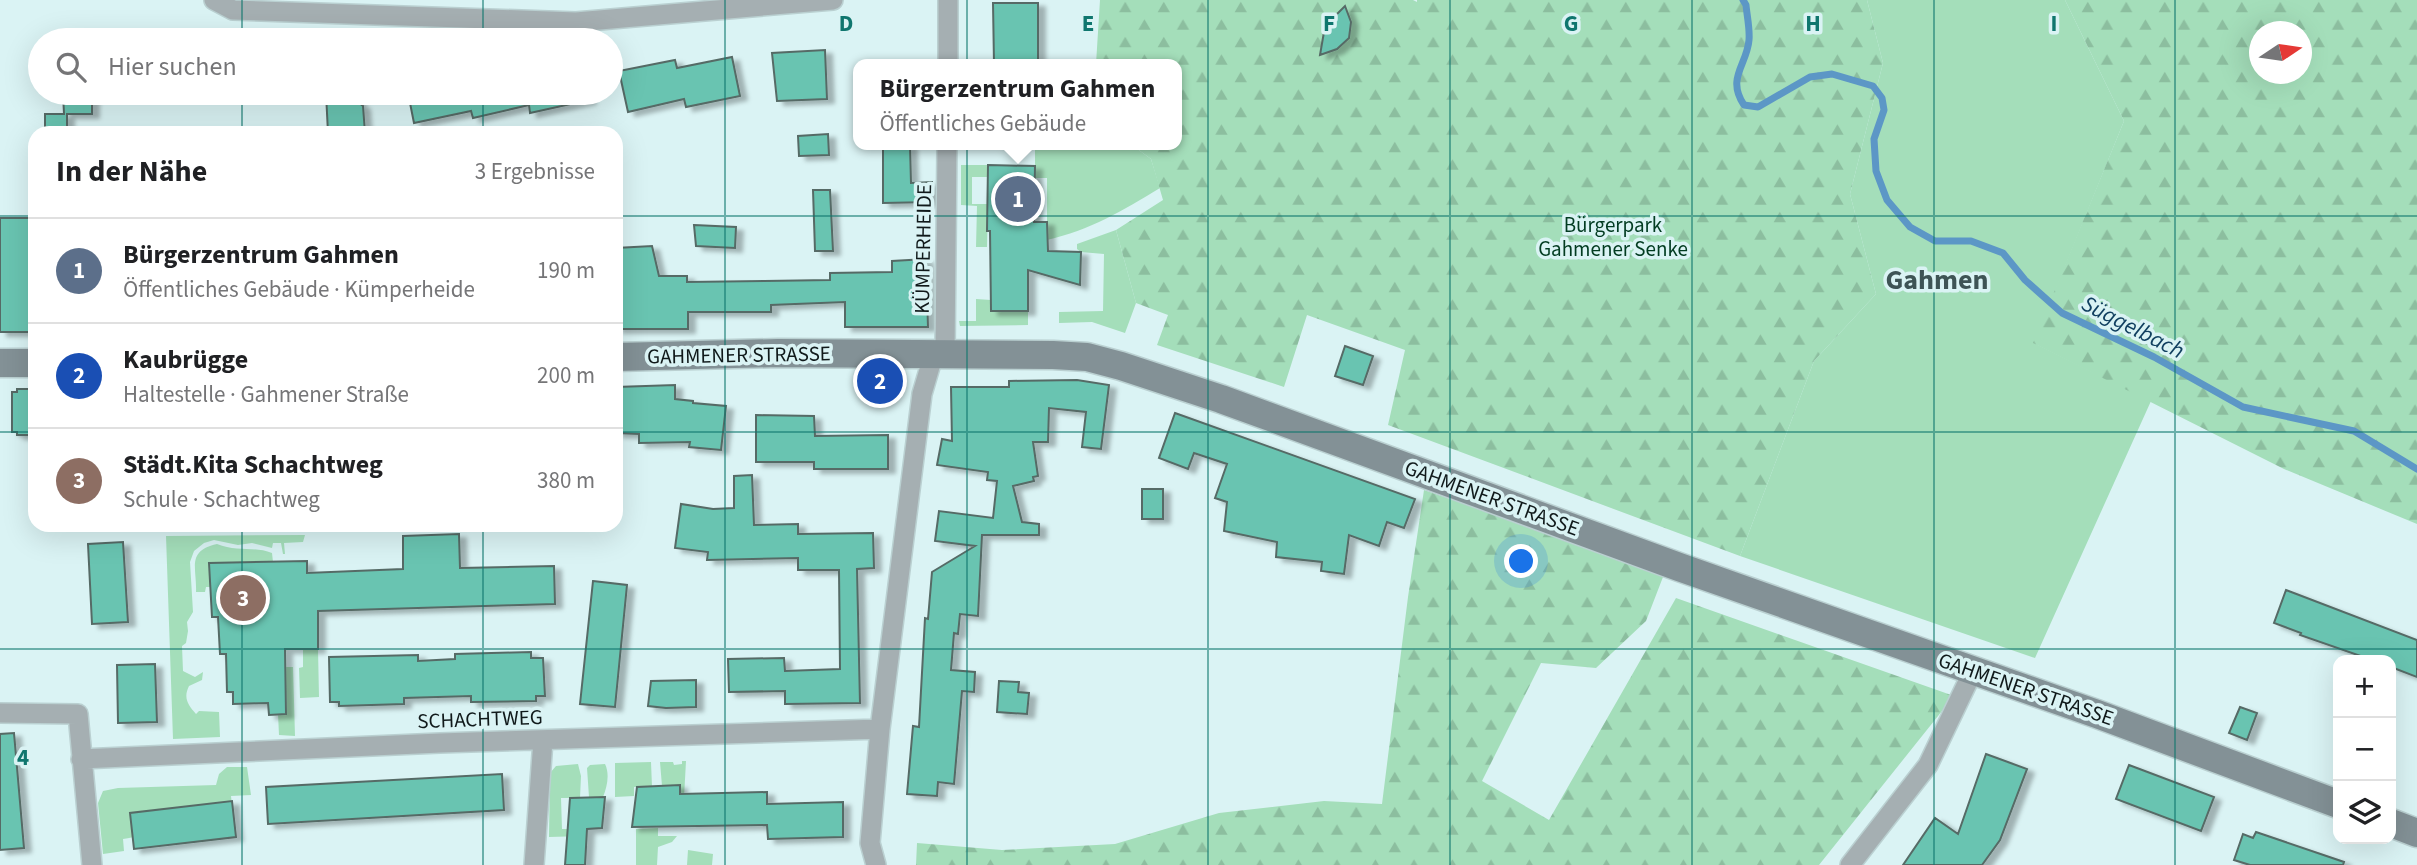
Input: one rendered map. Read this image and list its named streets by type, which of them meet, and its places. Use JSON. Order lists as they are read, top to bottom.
{
  "streets": {
    "main road": ["GAHMENER STRASSE"],
    "street": ["KÜMPERHEIDE", "SCHACHTWEG"]
  },
  "crossings": [
    ["KÜMPERHEIDE", "GAHMENER STRASSE"],
    ["KÜMPERHEIDE", "SCHACHTWEG"]
  ],
  "districts": ["Gahmen"],
  "water": ["Süggelbach"],
  "parks": ["Bürgerpark Gahmener Senke"],
  "north": "right",
  "page": {
    "search": "Hier suchen",
    "popup": ["Bürgerzentrum Gahmen", "Öffentliches Gebäude"],
    "heading": ["In der Nähe", "3 Ergebnisse"],
    "pins": ["1", "2", "3"],
    "list": [
      {
        "mark": "1",
        "name": "Bürgerzentrum Gahmen",
        "note": "Öffentliches Gebäude · Kümperheide",
        "value": "190 m"
      },
      {
        "mark": "2",
        "name": "Kaubrügge",
        "note": "Haltestelle · Gahmener Straße",
        "value": "200 m"
      },
      {
        "mark": "3",
        "name": "Städt.Kita Schachtweg",
        "note": "Schule · Schachtweg",
        "value": "380 m"
      }
    ],
    "map_buttons": ["+", "−"]
  },
  "grid": {
    "columns": [
      "D",
      "E",
      "F",
      "G",
      "H",
      "I"
    ],
    "rows": ["4"]
  }
}
